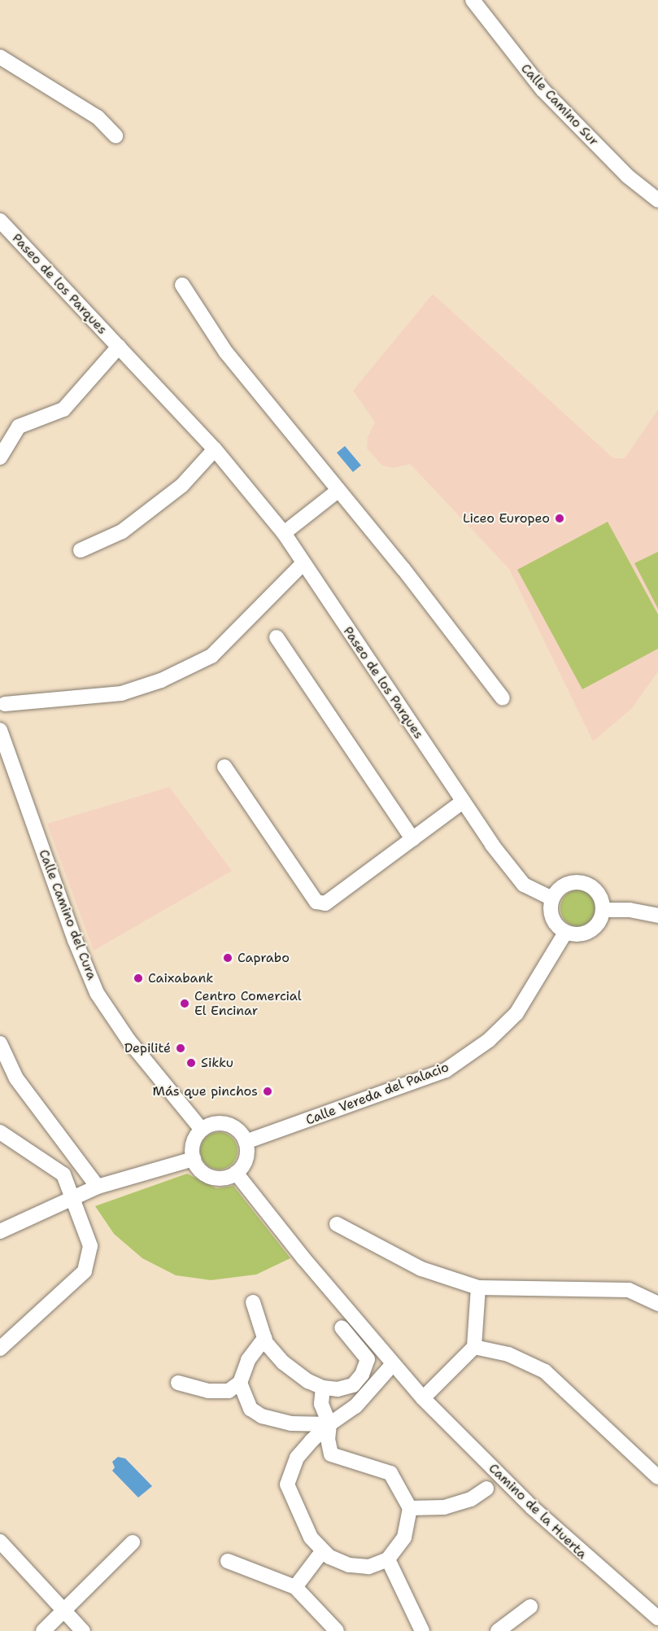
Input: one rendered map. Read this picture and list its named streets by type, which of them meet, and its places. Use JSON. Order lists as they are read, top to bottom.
{
  "streets": {
    "street": [
      "Calle Camino Sur",
      "Paseo de los Parques",
      "Calle Camino del Cura",
      "Calle Vereda del Palacio",
      "Camino de la Huerta"
    ]
  },
  "crossings": [
    ["Paseo de los Parques", "Calle Vereda del Palacio"],
    ["Calle Camino del Cura", "Calle Vereda del Palacio"],
    ["Calle Camino del Cura", "Camino de la Huerta"],
    ["Calle Vereda del Palacio", "Camino de la Huerta"]
  ],
  "places": [
    "Liceo Europeo",
    "Caprabo",
    "Caixabank",
    "Centro Comercial El Encinar",
    "Depilité",
    "Sikku",
    "Más que pinchos"
  ]
}
